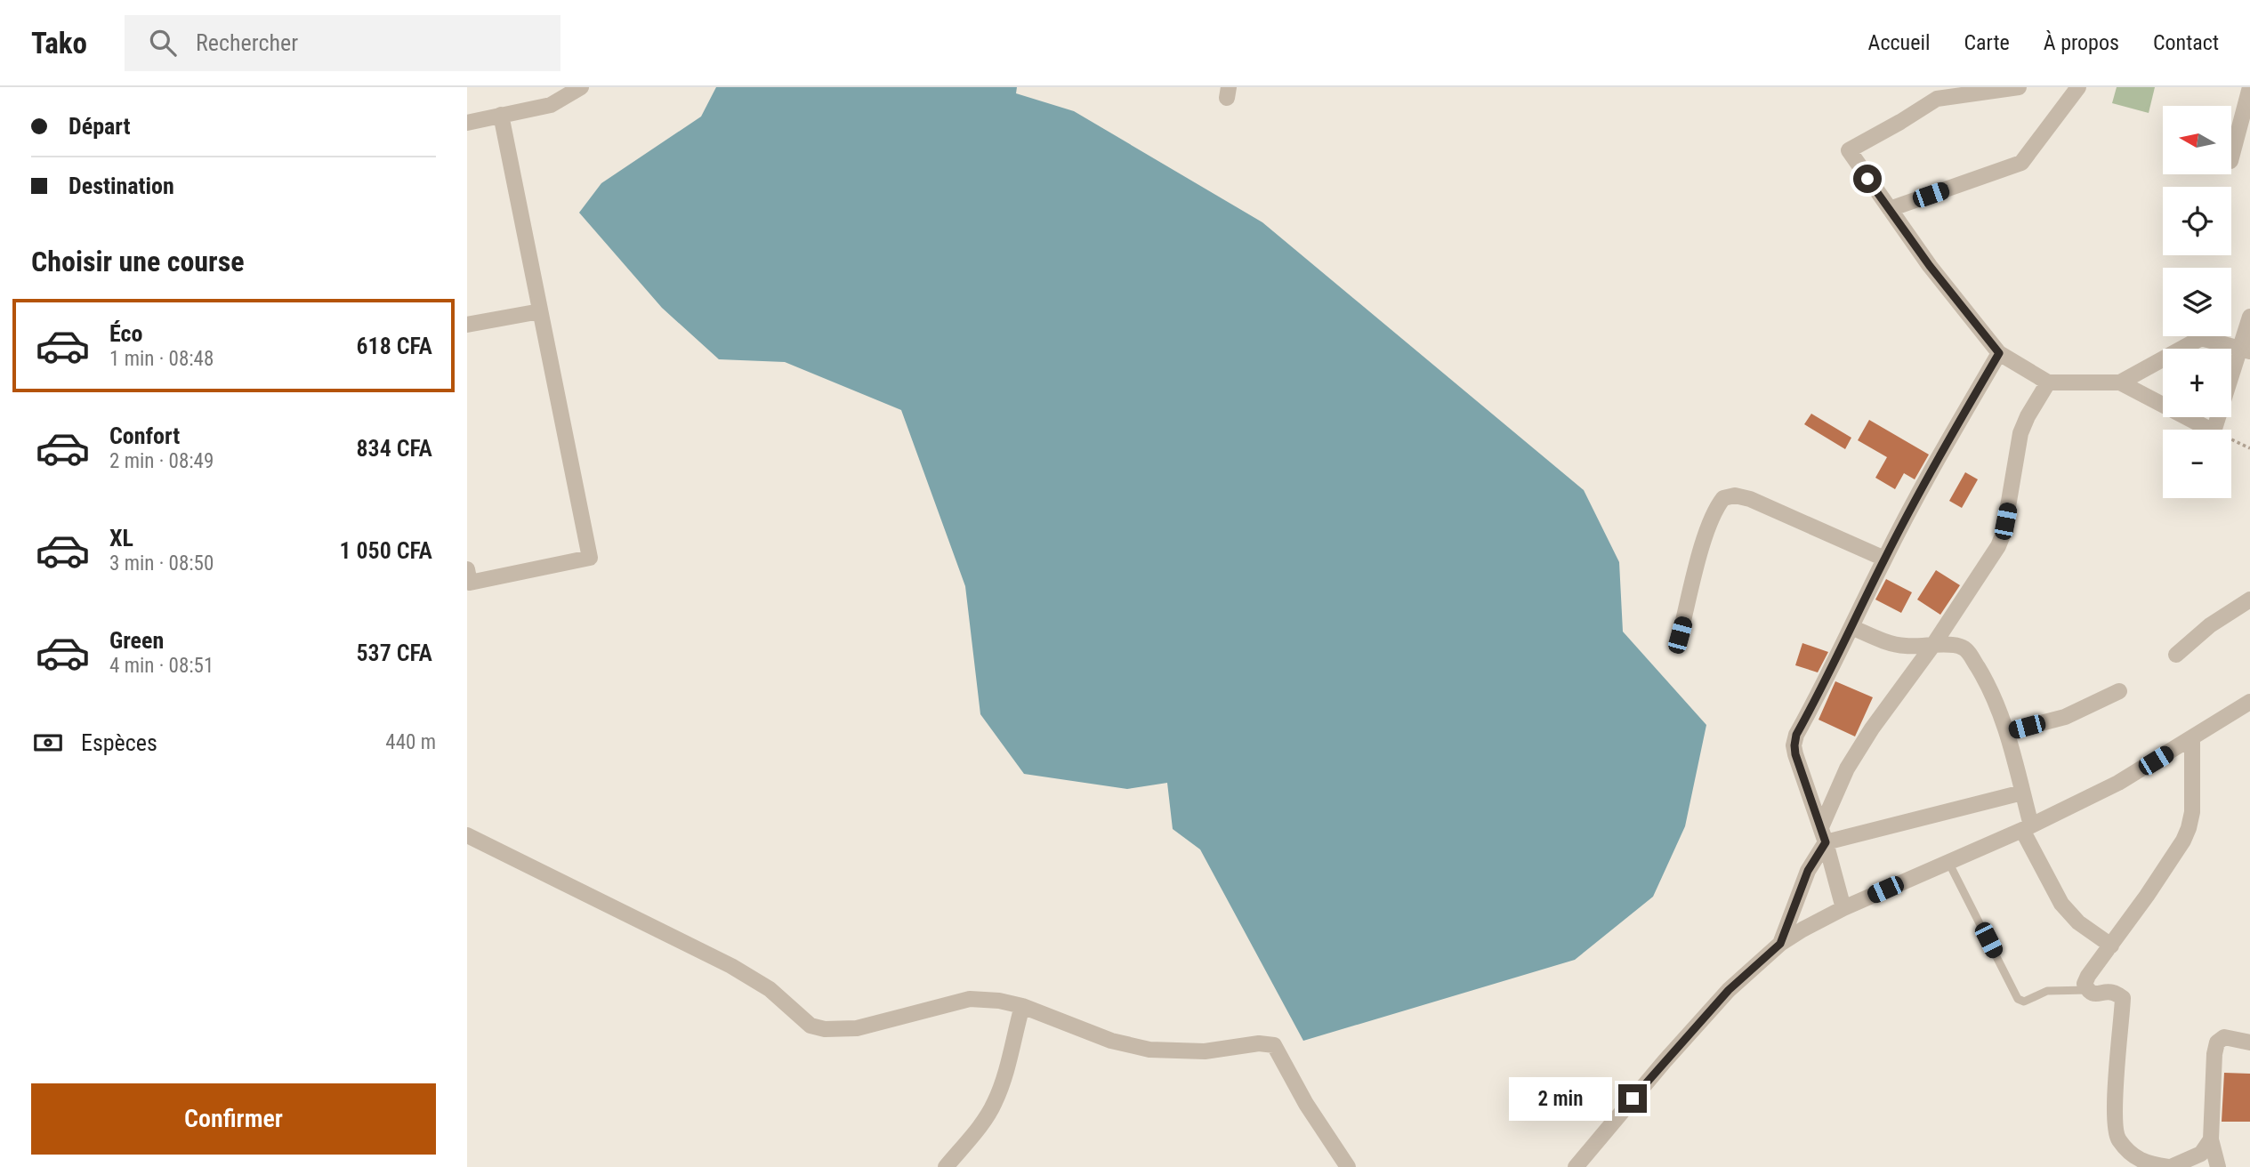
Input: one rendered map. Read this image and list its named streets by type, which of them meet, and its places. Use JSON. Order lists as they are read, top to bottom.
{
  "north": "left",
  "page": {
    "header": "Tako",
    "search": "Rechercher",
    "nav": [
      "Accueil",
      "Carte",
      "À propos",
      "Contact"
    ],
    "banner": ["Départ", "Destination"],
    "map_buttons": ["+", "−"],
    "heading": "Choisir une course",
    "list": [
      {
        "name": "Éco",
        "note": "1 min · 08:48",
        "value": "618 CFA"
      },
      {
        "name": "Confort",
        "note": "2 min · 08:49",
        "value": "834 CFA"
      },
      {
        "name": "XL",
        "note": "3 min · 08:50",
        "value": "1 050 CFA"
      },
      {
        "name": "Green",
        "note": "4 min · 08:51",
        "value": "537 CFA"
      }
    ],
    "pay": ["Espèces", "440 m"],
    "buttons": "Confirmer",
    "bubble": "2 min"
  }
}
